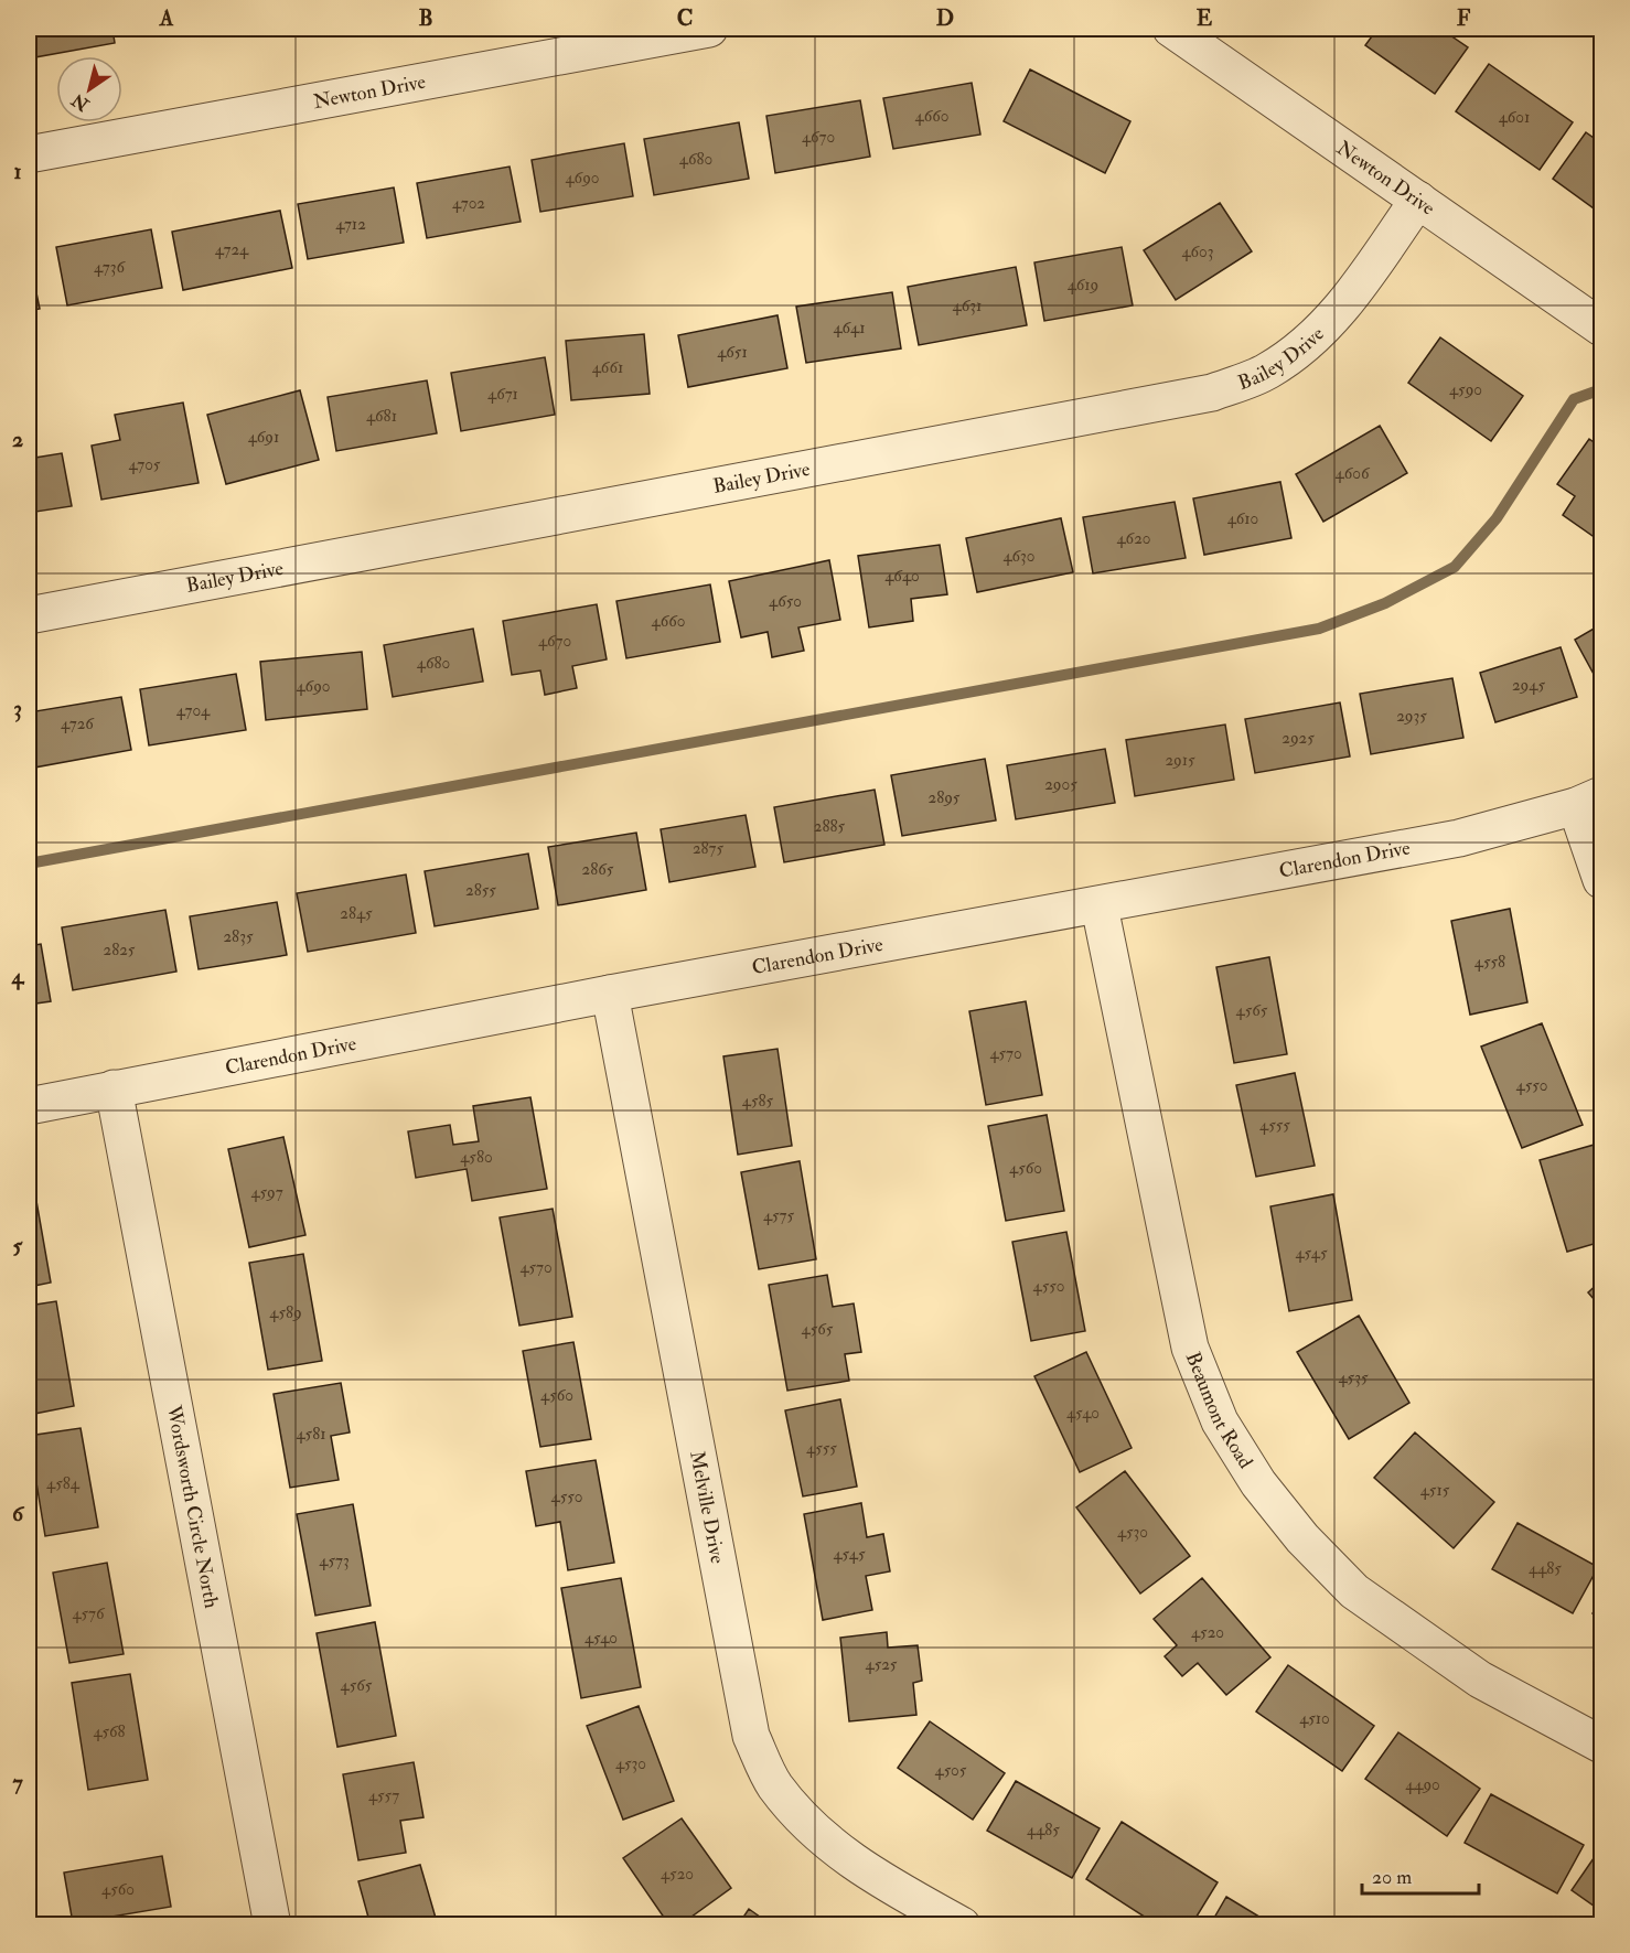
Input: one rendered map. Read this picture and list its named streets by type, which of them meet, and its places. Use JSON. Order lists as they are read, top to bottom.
{
  "streets": {
    "street": [
      "Newton Drive",
      "Bailey Drive",
      "Clarendon Drive",
      "Beaumont Road",
      "Wordsworth Circle North",
      "Melville Drive"
    ]
  },
  "crossings": [
    ["Newton Drive", "Bailey Drive"],
    ["Clarendon Drive", "Beaumont Road"],
    ["Clarendon Drive", "Wordsworth Circle North"],
    ["Clarendon Drive", "Melville Drive"]
  ],
  "house_numbers": [
    "4660",
    "4601",
    "4670",
    "4680",
    "4690",
    "4702",
    "4712",
    "4724",
    "4603",
    "4736",
    "4619",
    "4631",
    "4641",
    "4651",
    "4661",
    "4590",
    "4671",
    "4681",
    "4691",
    "4705",
    "4606",
    "4610",
    "4620",
    "4630",
    "4640",
    "4650",
    "4660",
    "4670",
    "4680",
    "2945",
    "4690",
    "4704",
    "2935",
    "4726",
    "2925",
    "2915",
    "2905",
    "2895",
    "2885",
    "2875",
    "2865",
    "2855",
    "2845",
    "2835",
    "2825",
    "4558",
    "4565",
    "4570",
    "4550",
    "4585",
    "4555",
    "4580",
    "4560",
    "4597",
    "4575",
    "4545",
    "4570",
    "4550",
    "4589",
    "4565",
    "4535",
    "4560",
    "4540",
    "4581",
    "4555",
    "4584",
    "4515",
    "4550",
    "4530",
    "4545",
    "4573",
    "4485",
    "4576",
    "4520",
    "4540",
    "4525",
    "4565",
    "4510",
    "4568",
    "4530",
    "4505",
    "4490",
    "4557",
    "4485",
    "4520",
    "4560"
  ],
  "scale_bar": "20 m",
  "north": "bottom left",
  "grid": {
    "columns": [
      "A",
      "B",
      "C",
      "D",
      "E",
      "F"
    ],
    "rows": [
      "1",
      "2",
      "3",
      "4",
      "5",
      "6",
      "7"
    ]
  }
}
